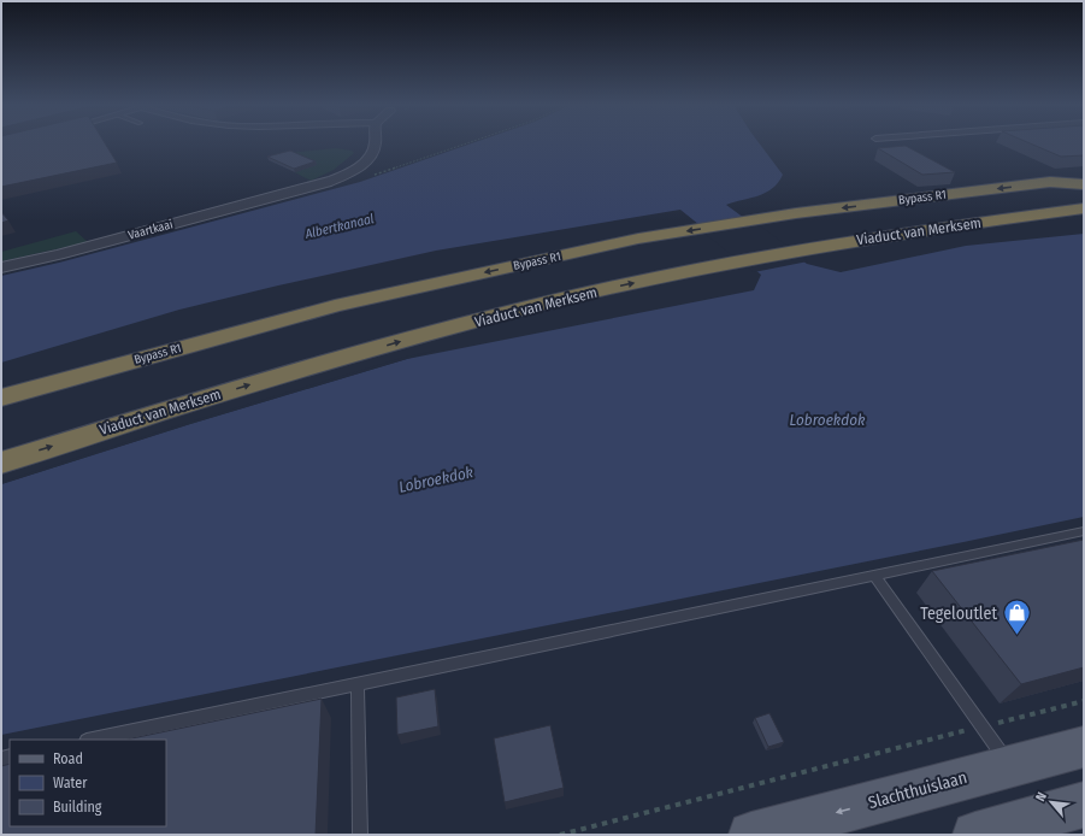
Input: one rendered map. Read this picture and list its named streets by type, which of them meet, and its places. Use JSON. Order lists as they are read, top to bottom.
{
  "streets": {
    "highway": ["Bypass R1", "Viaduct van Merksem"],
    "main road": ["Slachthuislaan"],
    "street": ["Vaartkaai"]
  },
  "one_way": ["Bypass R1", "Viaduct van Merksem", "Slachthuislaan"],
  "water": ["Albertkanaal", "Lobroekdok"],
  "places": {
    "shop": ["Tegeloutlet"]
  },
  "legend": ["Road", "Water", "Building"],
  "north": "top left"
}
